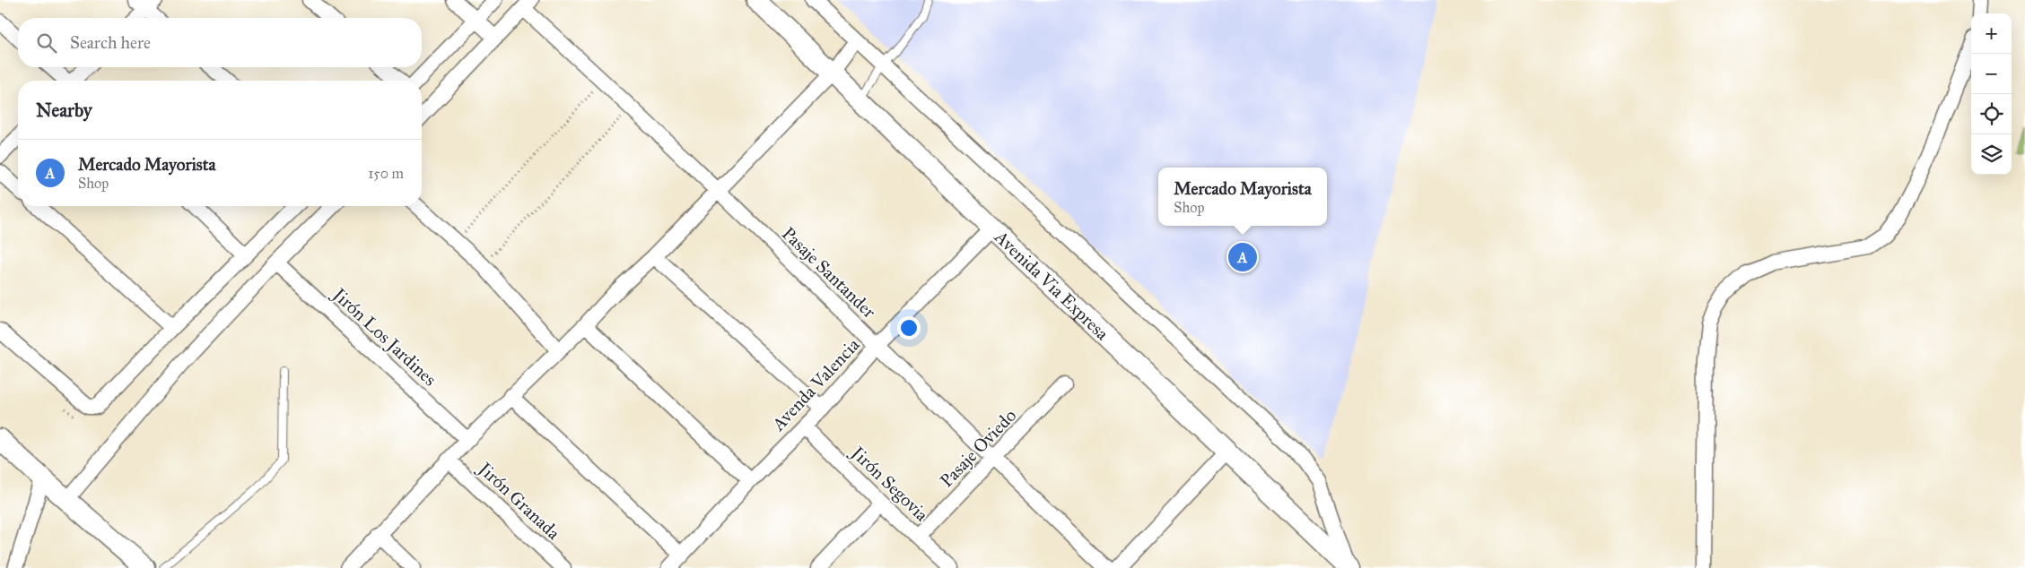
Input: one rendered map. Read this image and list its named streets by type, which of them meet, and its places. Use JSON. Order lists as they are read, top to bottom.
{
  "streets": {
    "main road": ["Avenida Via Expresa"],
    "street": [
      "Pasaje Santander",
      "Jirón Los Jardines",
      "Avenda Valencia",
      "Pasaje Oviedo",
      "Jirón Segovia",
      "Jirón Granada"
    ]
  },
  "crossings": [
    ["Pasaje Santander", "Avenda Valencia"],
    ["Pasaje Santander", "Pasaje Oviedo"],
    ["Avenida Via Expresa", "Avenda Valencia"],
    ["Avenda Valencia", "Jirón Segovia"],
    ["Pasaje Oviedo", "Jirón Segovia"]
  ],
  "page": {
    "map_buttons": ["+", "−"],
    "search": "Search here",
    "heading": "Nearby",
    "list": [
      {
        "mark": "A",
        "name": "Mercado Mayorista",
        "note": "Shop",
        "value": "150 m"
      }
    ],
    "popup": ["Mercado Mayorista", "Shop"],
    "pins": "A"
  }
}
